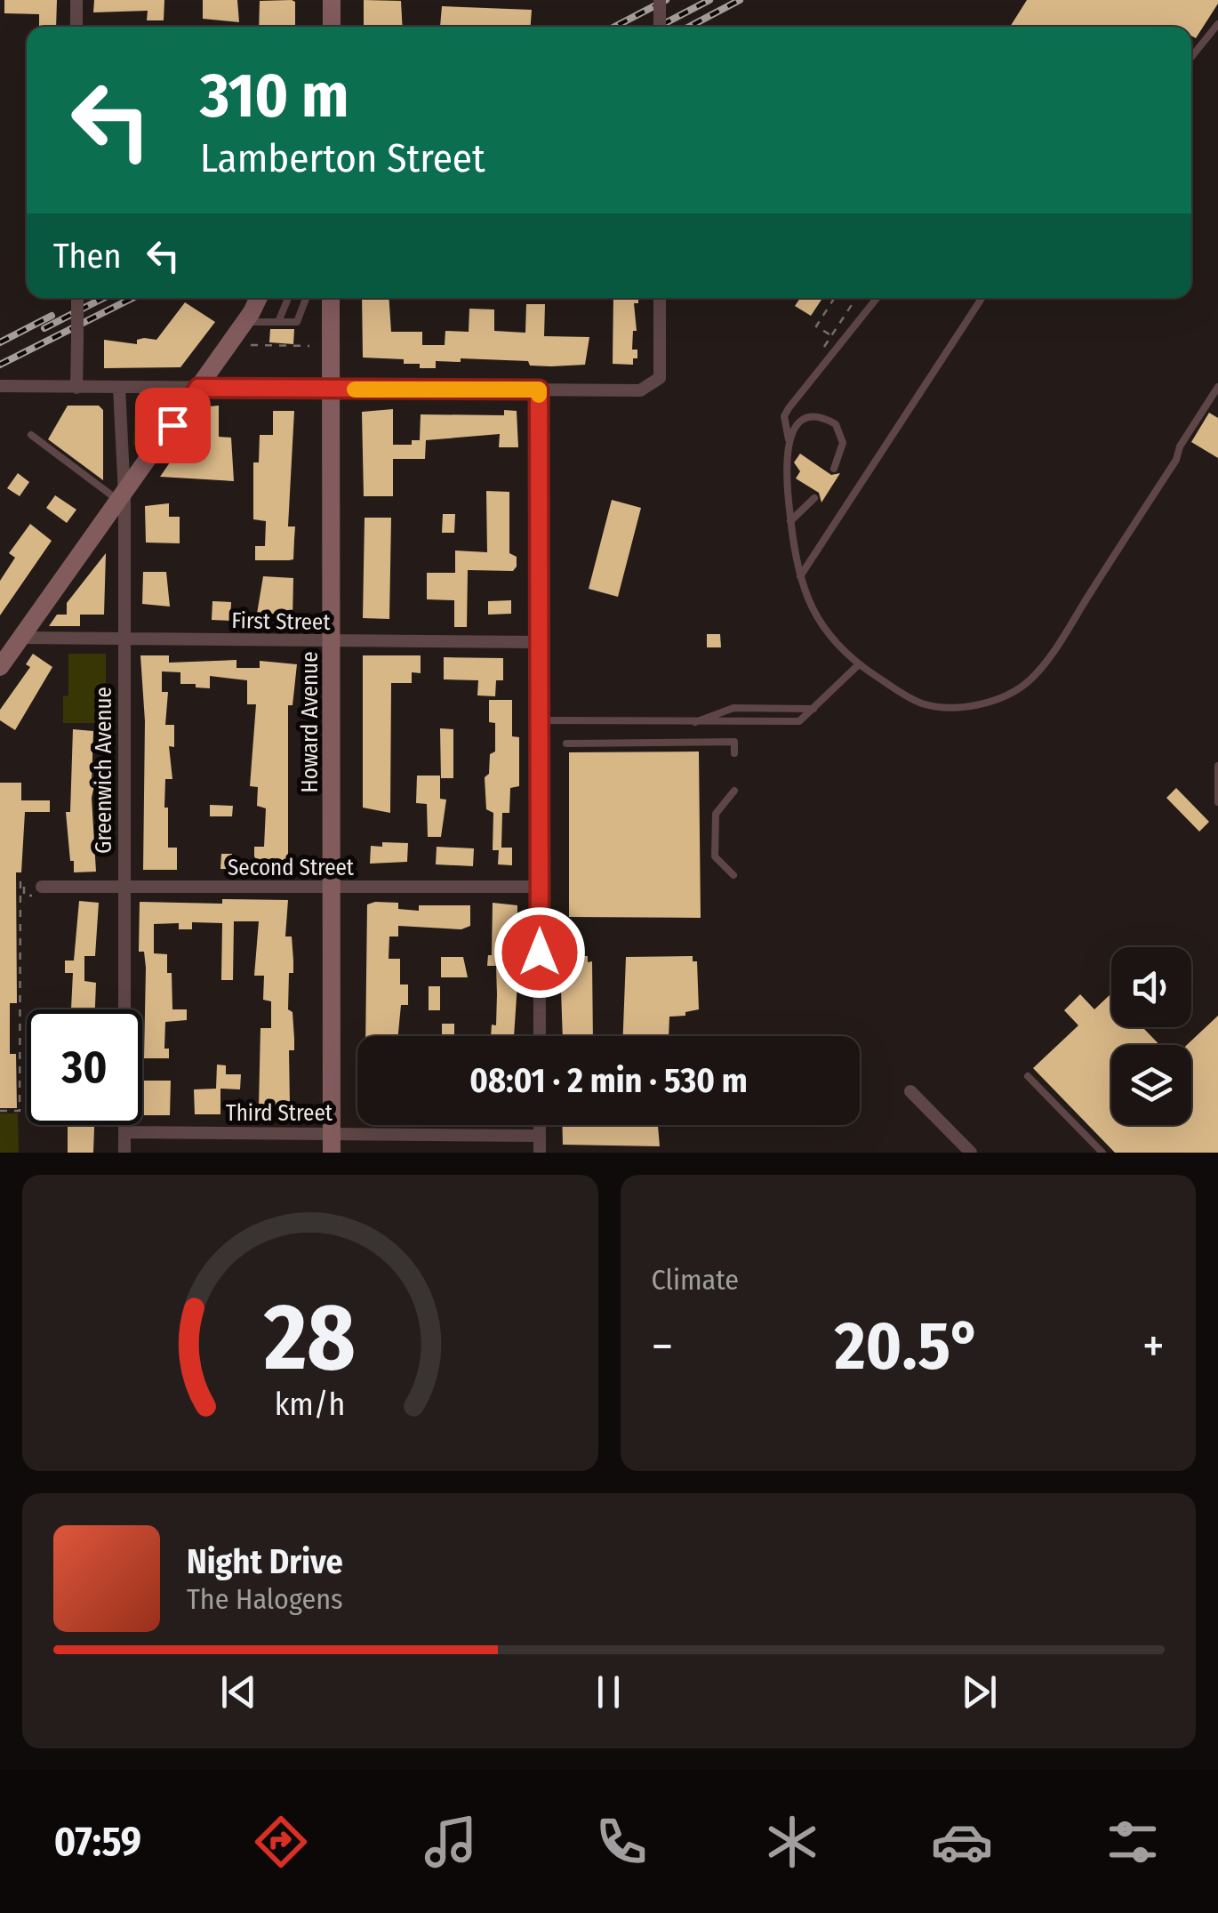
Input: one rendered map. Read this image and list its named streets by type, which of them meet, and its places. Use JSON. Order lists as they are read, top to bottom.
{
  "streets": {
    "main road": ["Howard Avenue"],
    "street": [
      "First Street",
      "Greenwich Avenue",
      "Second Street",
      "Third Street"
    ]
  },
  "crossings": [
    ["First Street", "Howard Avenue"],
    ["First Street", "Greenwich Avenue"],
    ["Howard Avenue", "Second Street"],
    ["Howard Avenue", "Third Street"],
    ["Greenwich Avenue", "Second Street"],
    ["Greenwich Avenue", "Third Street"]
  ],
  "page": {
    "turn": ["310 m", "Lamberton Street"],
    "then": "Then",
    "limit": "30",
    "trip": "08:01 · 2 min · 530 m",
    "tile": "Climate",
    "heat": ["−", "20.5°", "+"],
    "song": ["Night Drive", "The Halogens"],
    "tabs": "07:59",
    "gauge": ["28", "km/h"]
  }
}
